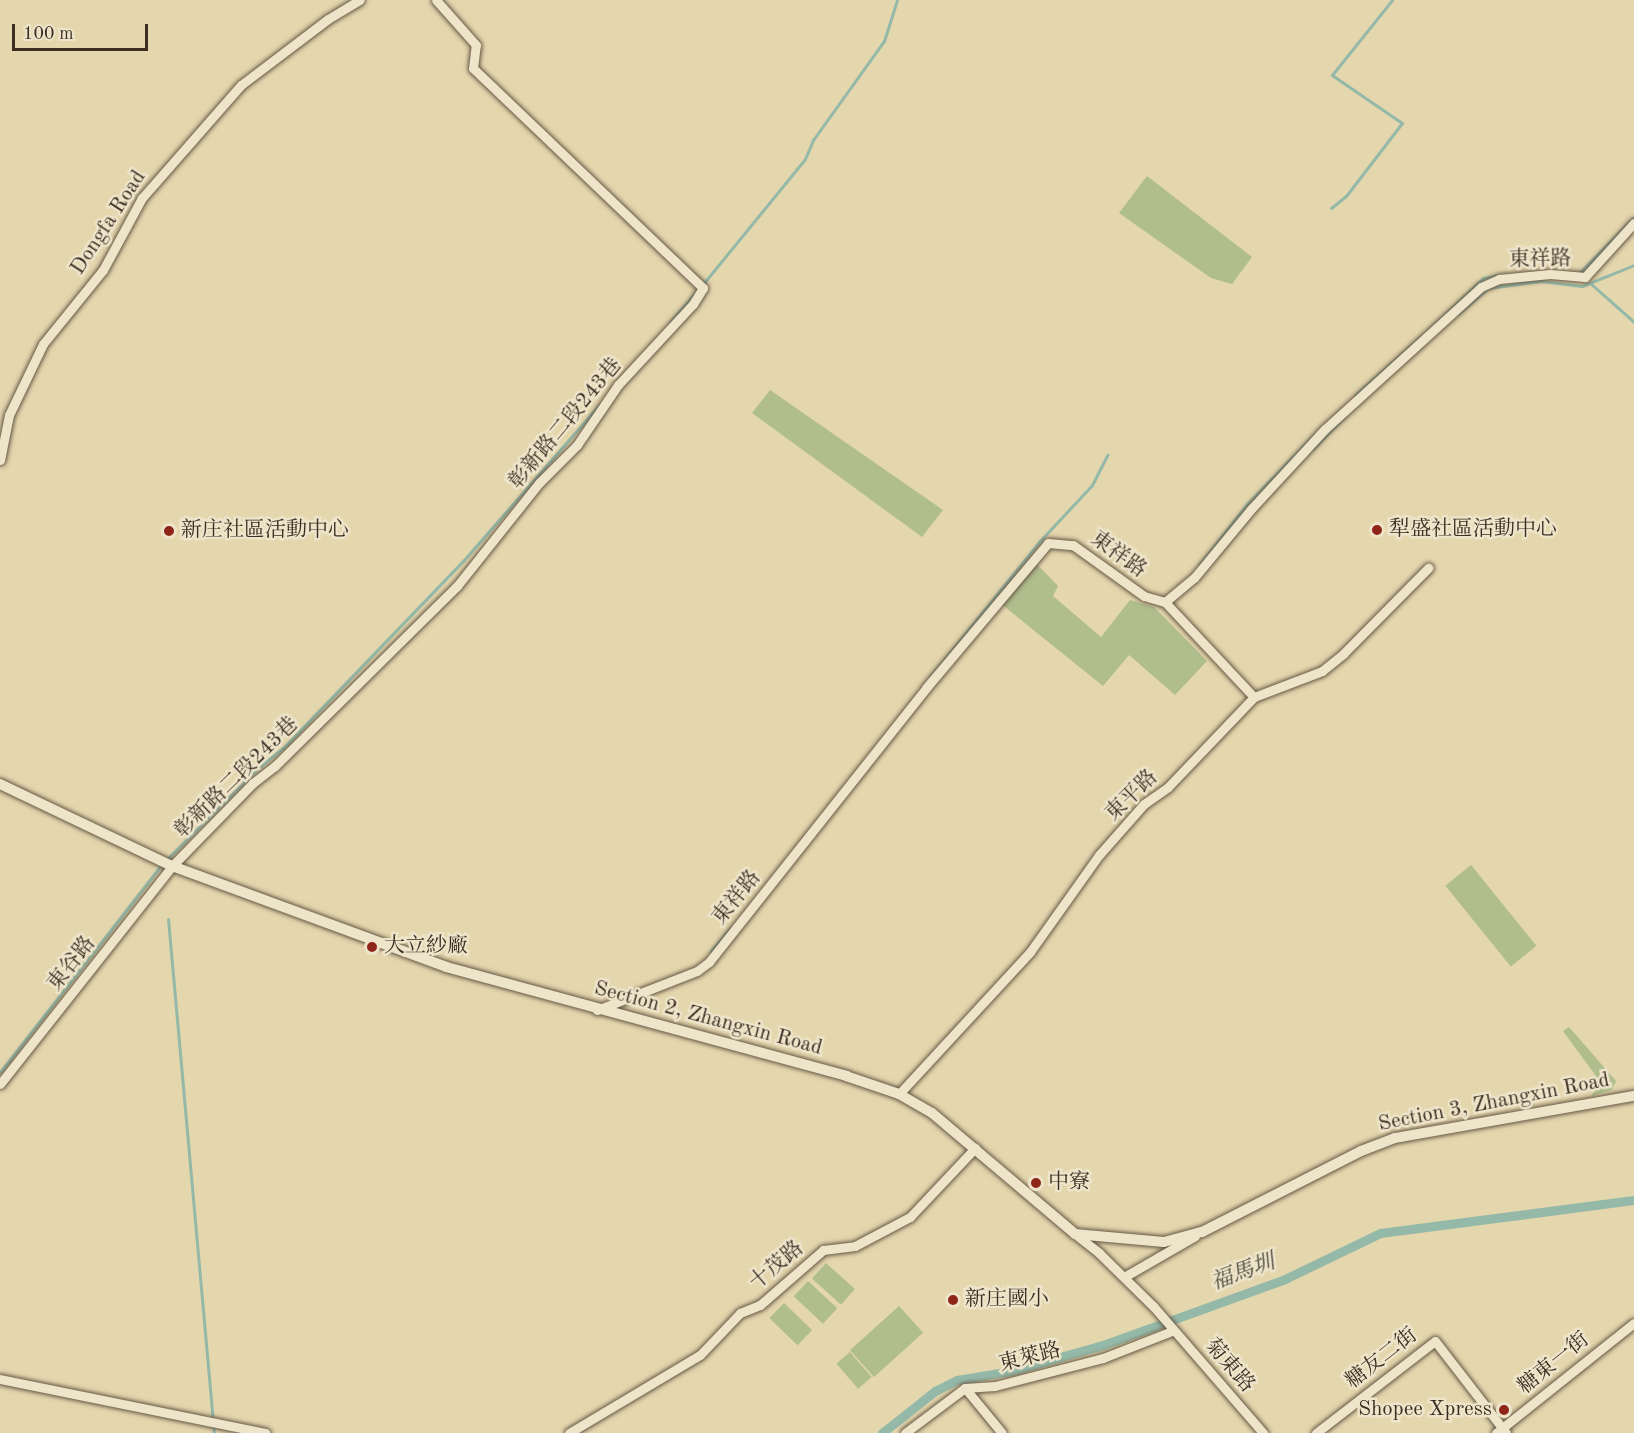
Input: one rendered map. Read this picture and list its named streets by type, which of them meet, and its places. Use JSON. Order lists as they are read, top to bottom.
{
  "streets": {
    "street": [
      "Dongfa Road",
      "東祥路",
      "彰新路二段243巷",
      "東平路",
      "東谷路",
      "Section 2, Zhangxin Road",
      "Section 3, Zhangxin Road",
      "十茂路",
      "東萊路",
      "糖友二街",
      "糖東一街",
      "菊東路"
    ]
  },
  "crossings": [
    ["東祥路", "Section 2, Zhangxin Road"],
    ["彰新路二段243巷", "東谷路"],
    ["彰新路二段243巷", "Section 2, Zhangxin Road"],
    ["東平路", "Section 2, Zhangxin Road"],
    ["東谷路", "Section 2, Zhangxin Road"],
    ["Section 2, Zhangxin Road", "十茂路"],
    ["東萊路", "菊東路"],
    ["糖友二街", "糖東一街"]
  ],
  "water": ["福馬圳"],
  "places": [
    "犁盛社區活動中心",
    "新庄社區活動中心",
    "大立紗廠",
    "中寮",
    "新庄國小",
    "Shopee Xpress"
  ],
  "scale_bar": "100 m"
}
